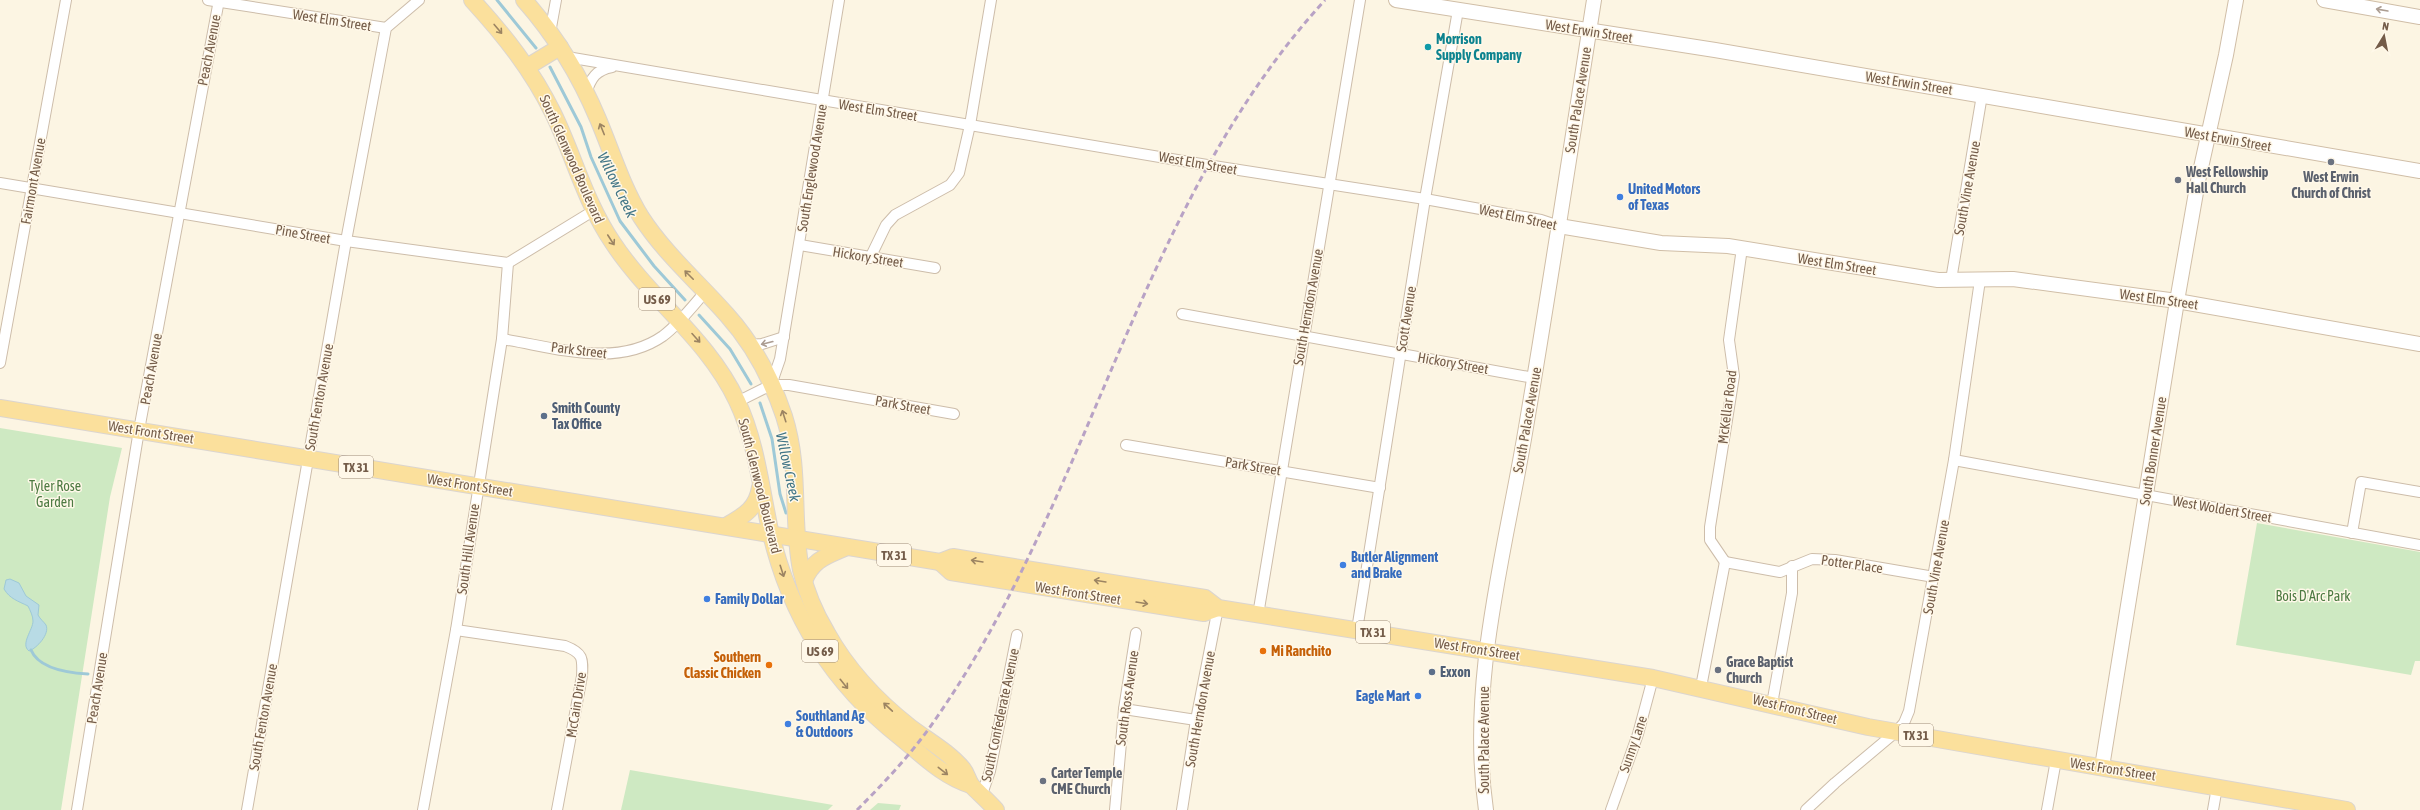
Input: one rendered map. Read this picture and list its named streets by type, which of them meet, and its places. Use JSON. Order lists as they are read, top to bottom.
{
  "streets": {
    "main road": [
      "West Elm Street",
      "West Erwin Street",
      "South Palace Avenue",
      "South Glenwood Boulevard",
      "US 69",
      "West Front Street",
      "South Bonner Avenue",
      "TX 31"
    ],
    "street": [
      "Peach Avenue",
      "South Englewood Avenue",
      "Fairmont Avenue",
      "South Vine Avenue",
      "Pine Street",
      "Hickory Street",
      "South Herndon Avenue",
      "Scott Avenue",
      "Park Street",
      "South Fenton Avenue",
      "McKellar Road",
      "West Woldert Street",
      "South Hill Avenue",
      "Potter Place",
      "South Ross Avenue",
      "McCain Drive",
      "South Confederate Avenue",
      "Sunny Lane"
    ]
  },
  "crossings": [
    ["West Elm Street", "Peach Avenue"],
    ["West Elm Street", "South Palace Avenue"],
    ["West Elm Street", "South Glenwood Boulevard"],
    ["West Elm Street", "South Englewood Avenue"],
    ["West Elm Street", "South Vine Avenue"],
    ["West Elm Street", "South Herndon Avenue"],
    ["West Elm Street", "Scott Avenue"],
    ["West Elm Street", "South Fenton Avenue"],
    ["West Elm Street", "McKellar Road"],
    ["West Elm Street", "South Bonner Avenue"],
    ["West Erwin Street", "South Palace Avenue"],
    ["West Erwin Street", "South Vine Avenue"],
    ["West Erwin Street", "Scott Avenue"],
    ["West Erwin Street", "South Bonner Avenue"],
    ["Peach Avenue", "Pine Street"],
    ["Peach Avenue", "West Front Street"],
    ["South Palace Avenue", "Hickory Street"],
    ["South Palace Avenue", "West Front Street"],
    ["South Glenwood Boulevard", "South Englewood Avenue"],
    ["South Glenwood Boulevard", "Park Street"],
    ["South Glenwood Boulevard", "West Front Street"],
    ["South Glenwood Boulevard", "South Confederate Avenue"],
    ["South Englewood Avenue", "Hickory Street"],
    ["South Englewood Avenue", "Park Street"],
    ["Fairmont Avenue", "Pine Street"],
    ["South Vine Avenue", "West Front Street"],
    ["South Vine Avenue", "West Woldert Street"],
    ["South Vine Avenue", "Potter Place"],
    ["Pine Street", "South Fenton Avenue"],
    ["Pine Street", "South Hill Avenue"],
    ["Hickory Street", "South Herndon Avenue"],
    ["Hickory Street", "Scott Avenue"],
    ["South Herndon Avenue", "Park Street"],
    ["South Herndon Avenue", "West Front Street"],
    ["Scott Avenue", "Park Street"],
    ["Scott Avenue", "West Front Street"],
    ["Park Street", "South Hill Avenue"],
    ["South Fenton Avenue", "West Front Street"],
    ["McKellar Road", "Potter Place"],
    ["West Front Street", "South Bonner Avenue"],
    ["West Front Street", "South Hill Avenue"],
    ["West Front Street", "Sunny Lane"],
    ["South Bonner Avenue", "West Woldert Street"],
    ["South Hill Avenue", "McCain Drive"]
  ],
  "water": ["Willow Creek"],
  "parks": ["Tyler Rose Garden", "Bois D'Arc Park"],
  "places": [
    "Morrison Supply Company",
    "West Erwin Church of Christ",
    "West Fellowship Hall Church",
    "United Motors of Texas",
    "Smith County Tax Office",
    "Butler Alignment and Brake",
    "Family Dollar",
    "Mi Ranchito",
    "Southern Classic Chicken",
    "Grace Baptist Church",
    "Exxon",
    "Eagle Mart",
    "Southland Ag & Outdoors",
    "Carter Temple CME Church"
  ],
  "north": "top"
}
